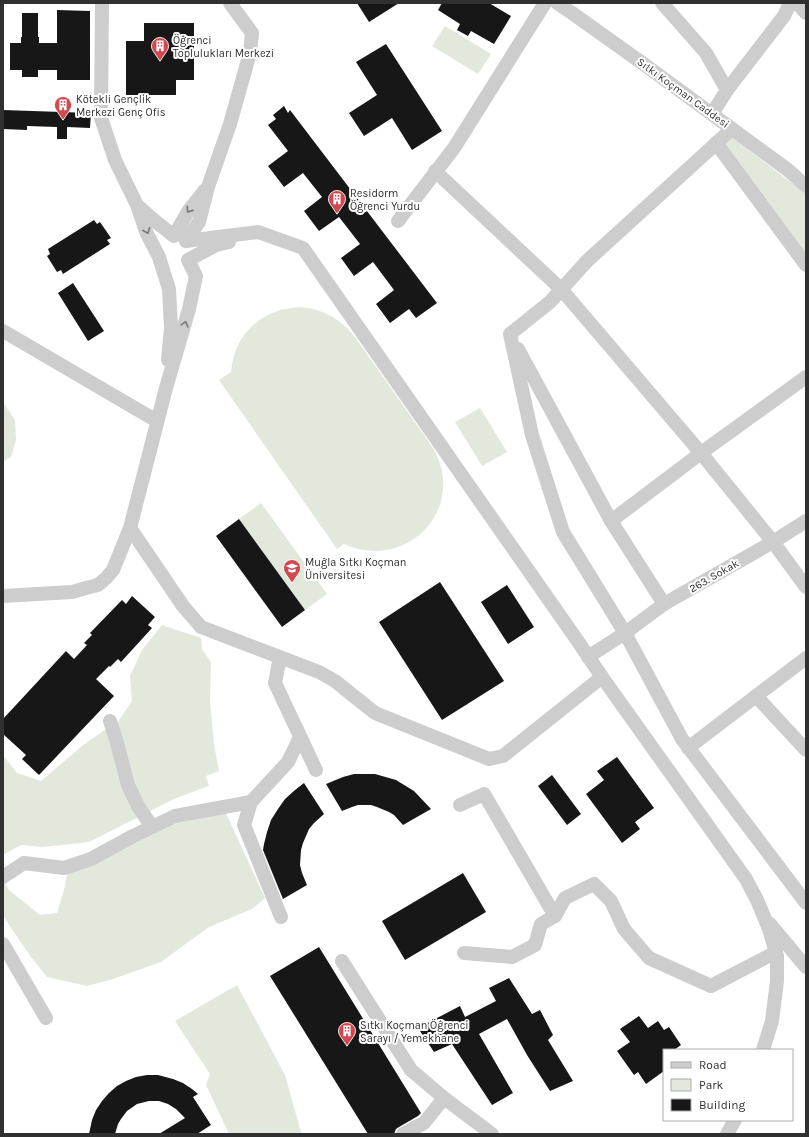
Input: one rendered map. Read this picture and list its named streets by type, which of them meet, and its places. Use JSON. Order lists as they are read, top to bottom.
{
  "streets": {
    "street": ["Sıtkı Koçman Caddesi", "263. Sokak"]
  },
  "places": {
    "building": [
      "Öğrenci Toplulukları Merkezi",
      "Kötekli Gençlik Merkezi Genç Ofis",
      "Residorm Öğrenci Yurdu",
      "Sıtkı Koçman Öğrenci Sarayı / Yemekhane"
    ],
    "school or university": ["Muğla Sıtkı Koçman Üniversitesi"]
  },
  "legend": ["Road", "Park", "Building"]
}
